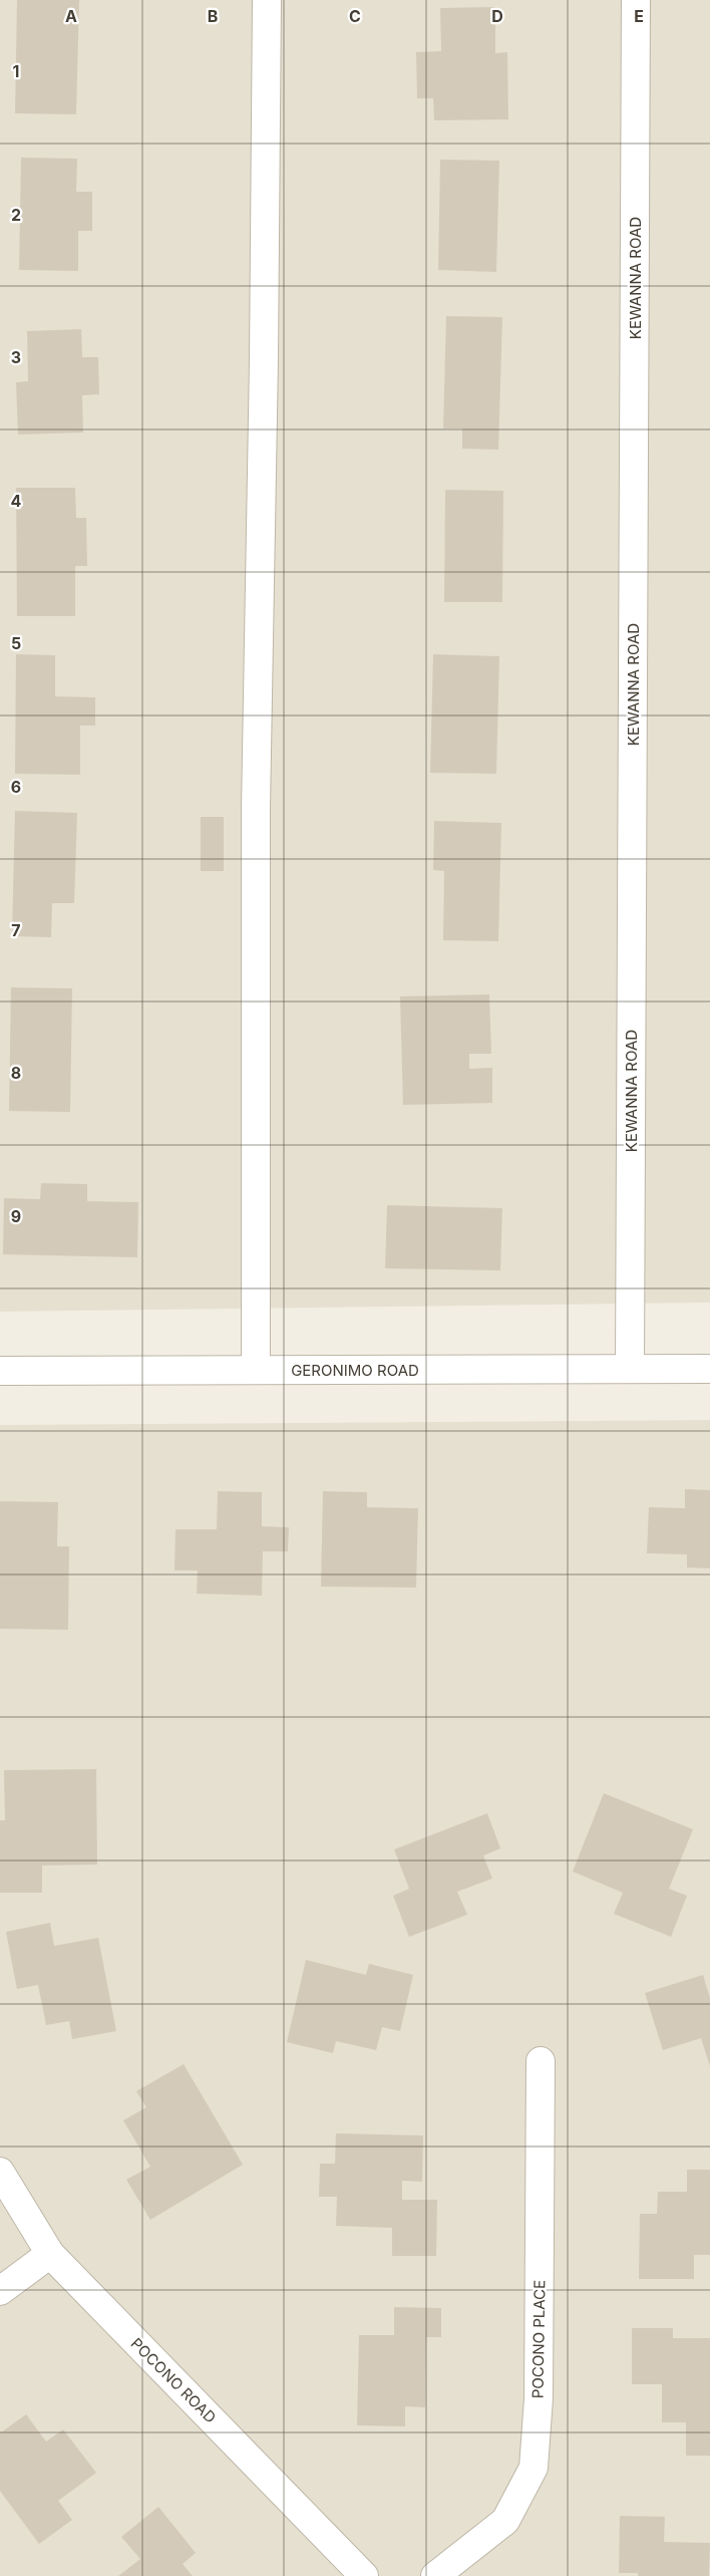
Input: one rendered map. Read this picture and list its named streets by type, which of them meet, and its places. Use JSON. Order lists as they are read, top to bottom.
{
  "streets": {
    "street": [
      "KEWANNA ROAD",
      "GERONIMO ROAD",
      "POCONO PLACE",
      "POCONO ROAD"
    ]
  },
  "crossings": [
    ["KEWANNA ROAD", "GERONIMO ROAD"]
  ],
  "grid": {
    "columns": [
      "A",
      "B",
      "C",
      "D",
      "E"
    ],
    "rows": [
      "1",
      "2",
      "3",
      "4",
      "5",
      "6",
      "7",
      "8",
      "9"
    ]
  }
}
